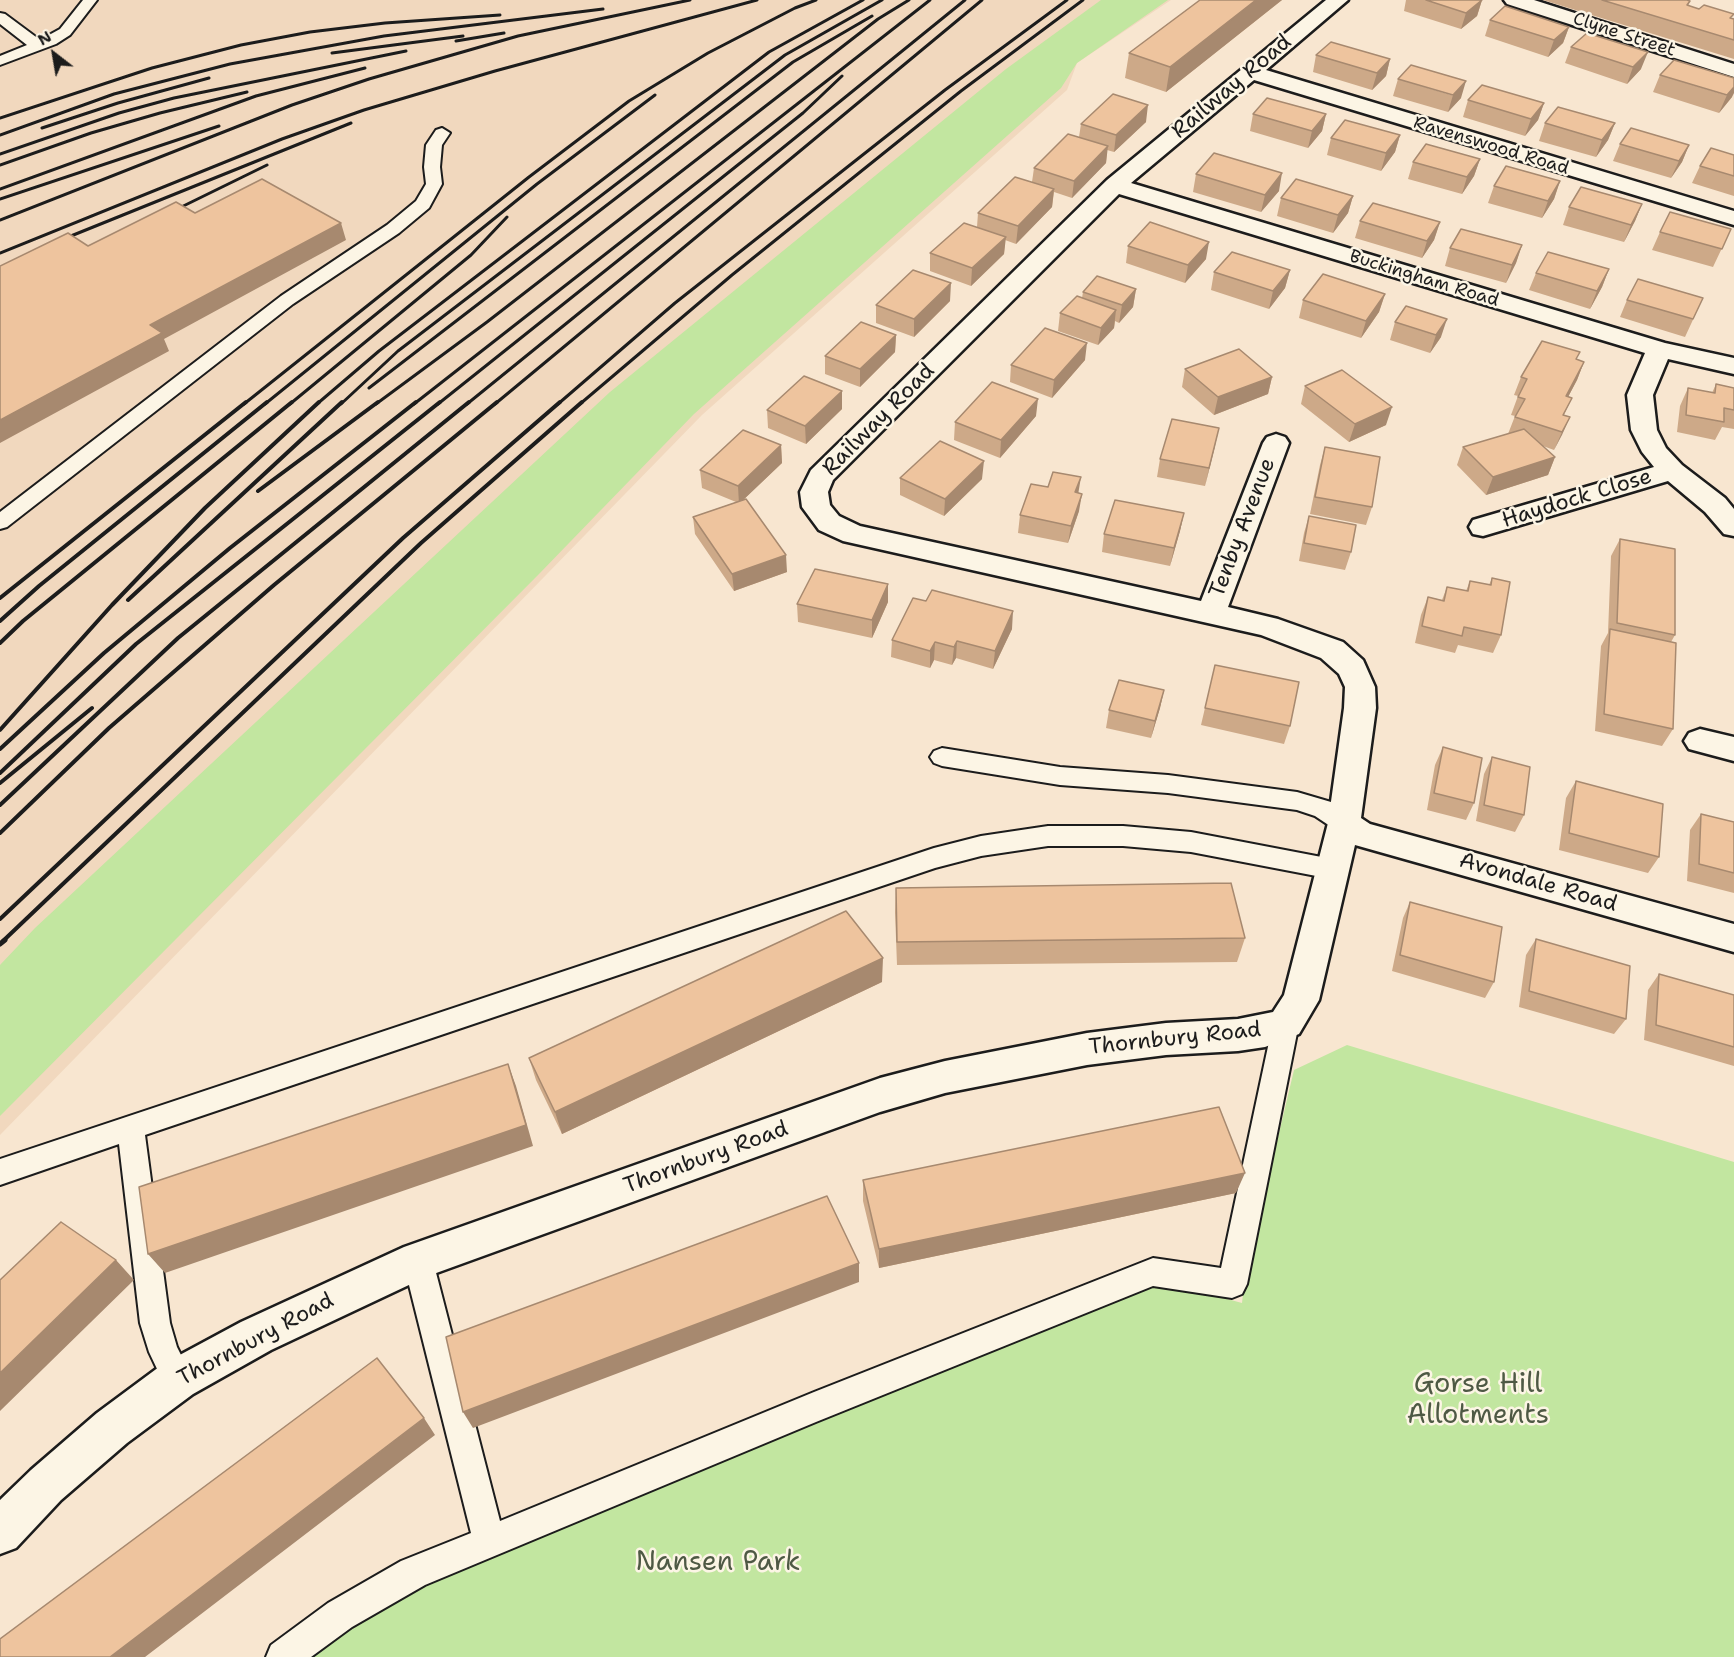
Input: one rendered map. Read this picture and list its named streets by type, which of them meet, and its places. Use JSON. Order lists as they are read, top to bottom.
{
  "streets": {
    "street": [
      "Clyne Street",
      "Railway Road",
      "Ravenswood Road",
      "Buckingham Road",
      "Haydock Close",
      "Tenby Avenue",
      "Avondale Road",
      "Thornbury Road"
    ]
  },
  "crossings": [
    ["Railway Road", "Ravenswood Road"],
    ["Railway Road", "Buckingham Road"],
    ["Railway Road", "Tenby Avenue"],
    ["Railway Road", "Avondale Road"],
    ["Railway Road", "Thornbury Road"],
    ["Buckingham Road", "Haydock Close"],
    ["Avondale Road", "Thornbury Road"]
  ],
  "parks": ["Gorse Hill Allotments", "Nansen Park"],
  "north": "top left"
}
